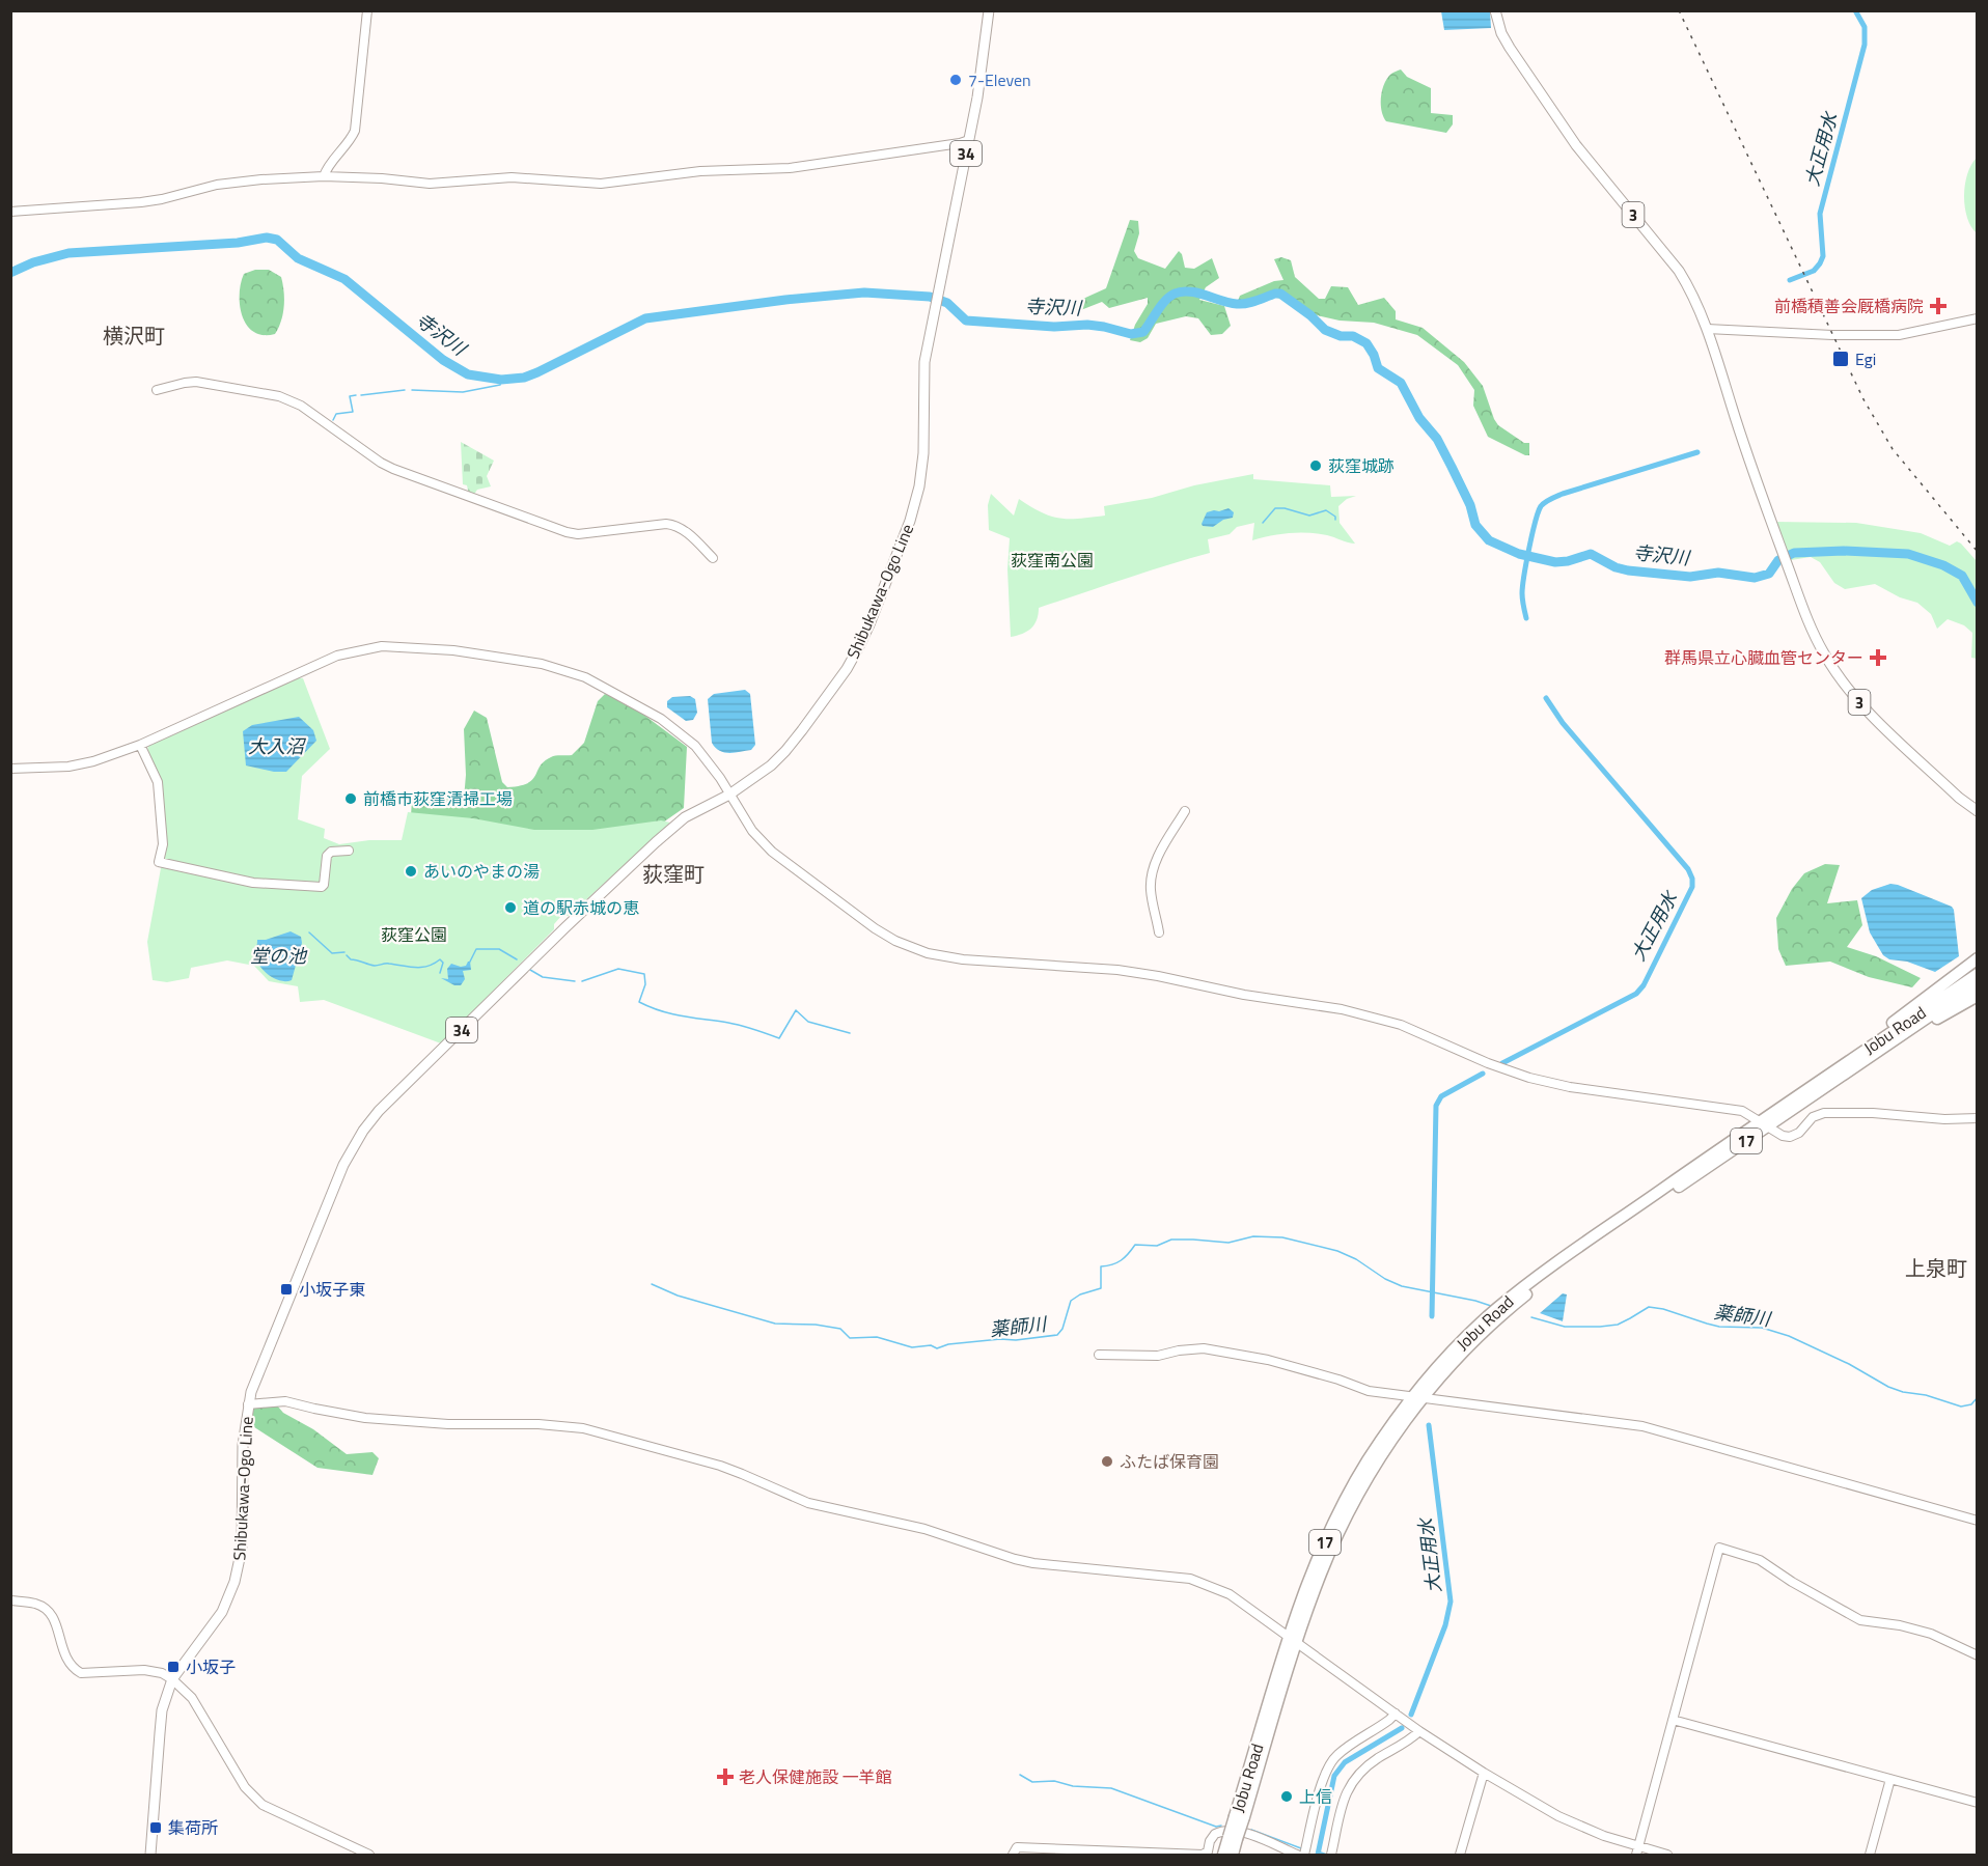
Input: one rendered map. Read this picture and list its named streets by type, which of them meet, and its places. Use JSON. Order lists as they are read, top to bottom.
{
  "streets": {
    "highway": ["Jobu Road", "17"],
    "main road": ["34", "3", "Shibukawa-Ogo Line"]
  },
  "districts": ["横沢町", "荻窪町", "上泉町"],
  "water": [
    "大正用水",
    "寺沢川",
    "大入沼",
    "堂の池",
    "薬師川"
  ],
  "parks": ["荻窪南公園", "荻窪公園"],
  "places": {
    "other": [
      "7-Eleven",
      "荻窪城跡",
      "前橋市荻窪清掃工場",
      "あいのやまの湯",
      "道の駅赤城の恵",
      "ふたば保育園",
      "上信"
    ],
    "health": ["前橋積善会厩橋病院", "群馬県立心臓血管センター", "老人保健施設 一羊館"],
    "transit": [
      "Egi",
      "小坂子東",
      "小坂子",
      "集荷所"
    ]
  }
}
